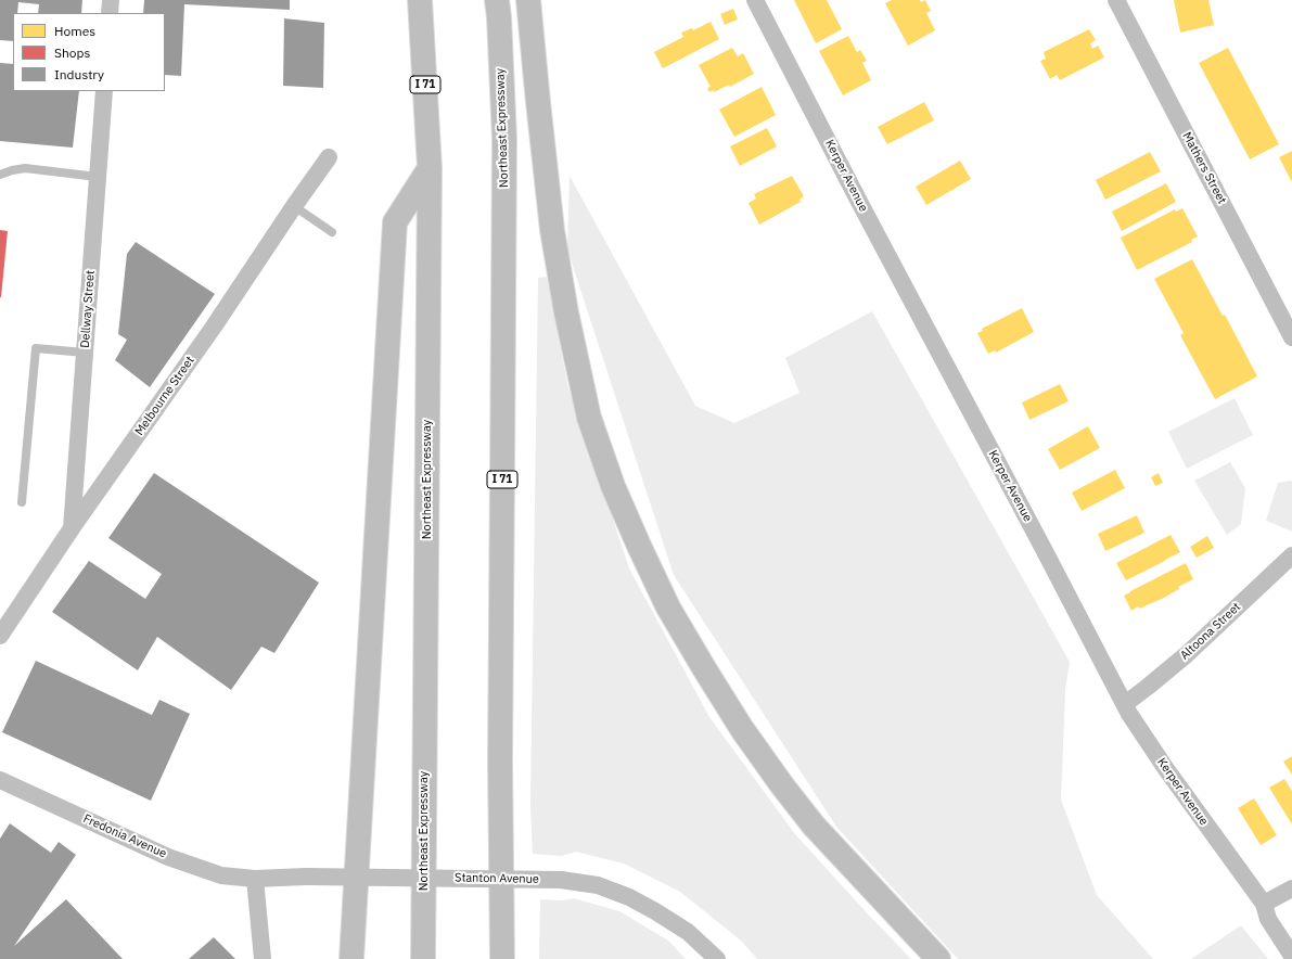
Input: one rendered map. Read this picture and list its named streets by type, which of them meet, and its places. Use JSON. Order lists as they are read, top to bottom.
{
  "streets": {
    "highway": ["I 71", "Northeast Expressway"],
    "street": [
      "Mathers Street",
      "Kerper Avenue",
      "Dellway Street",
      "Melbourne Street",
      "Altoona Street",
      "Fredonia Avenue",
      "Stanton Avenue"
    ]
  },
  "crossings": [
    ["Kerper Avenue", "Altoona Street"],
    ["Dellway Street", "Melbourne Street"],
    ["Fredonia Avenue", "Stanton Avenue"]
  ],
  "legend": ["Homes", "Shops", "Industry"]
}
